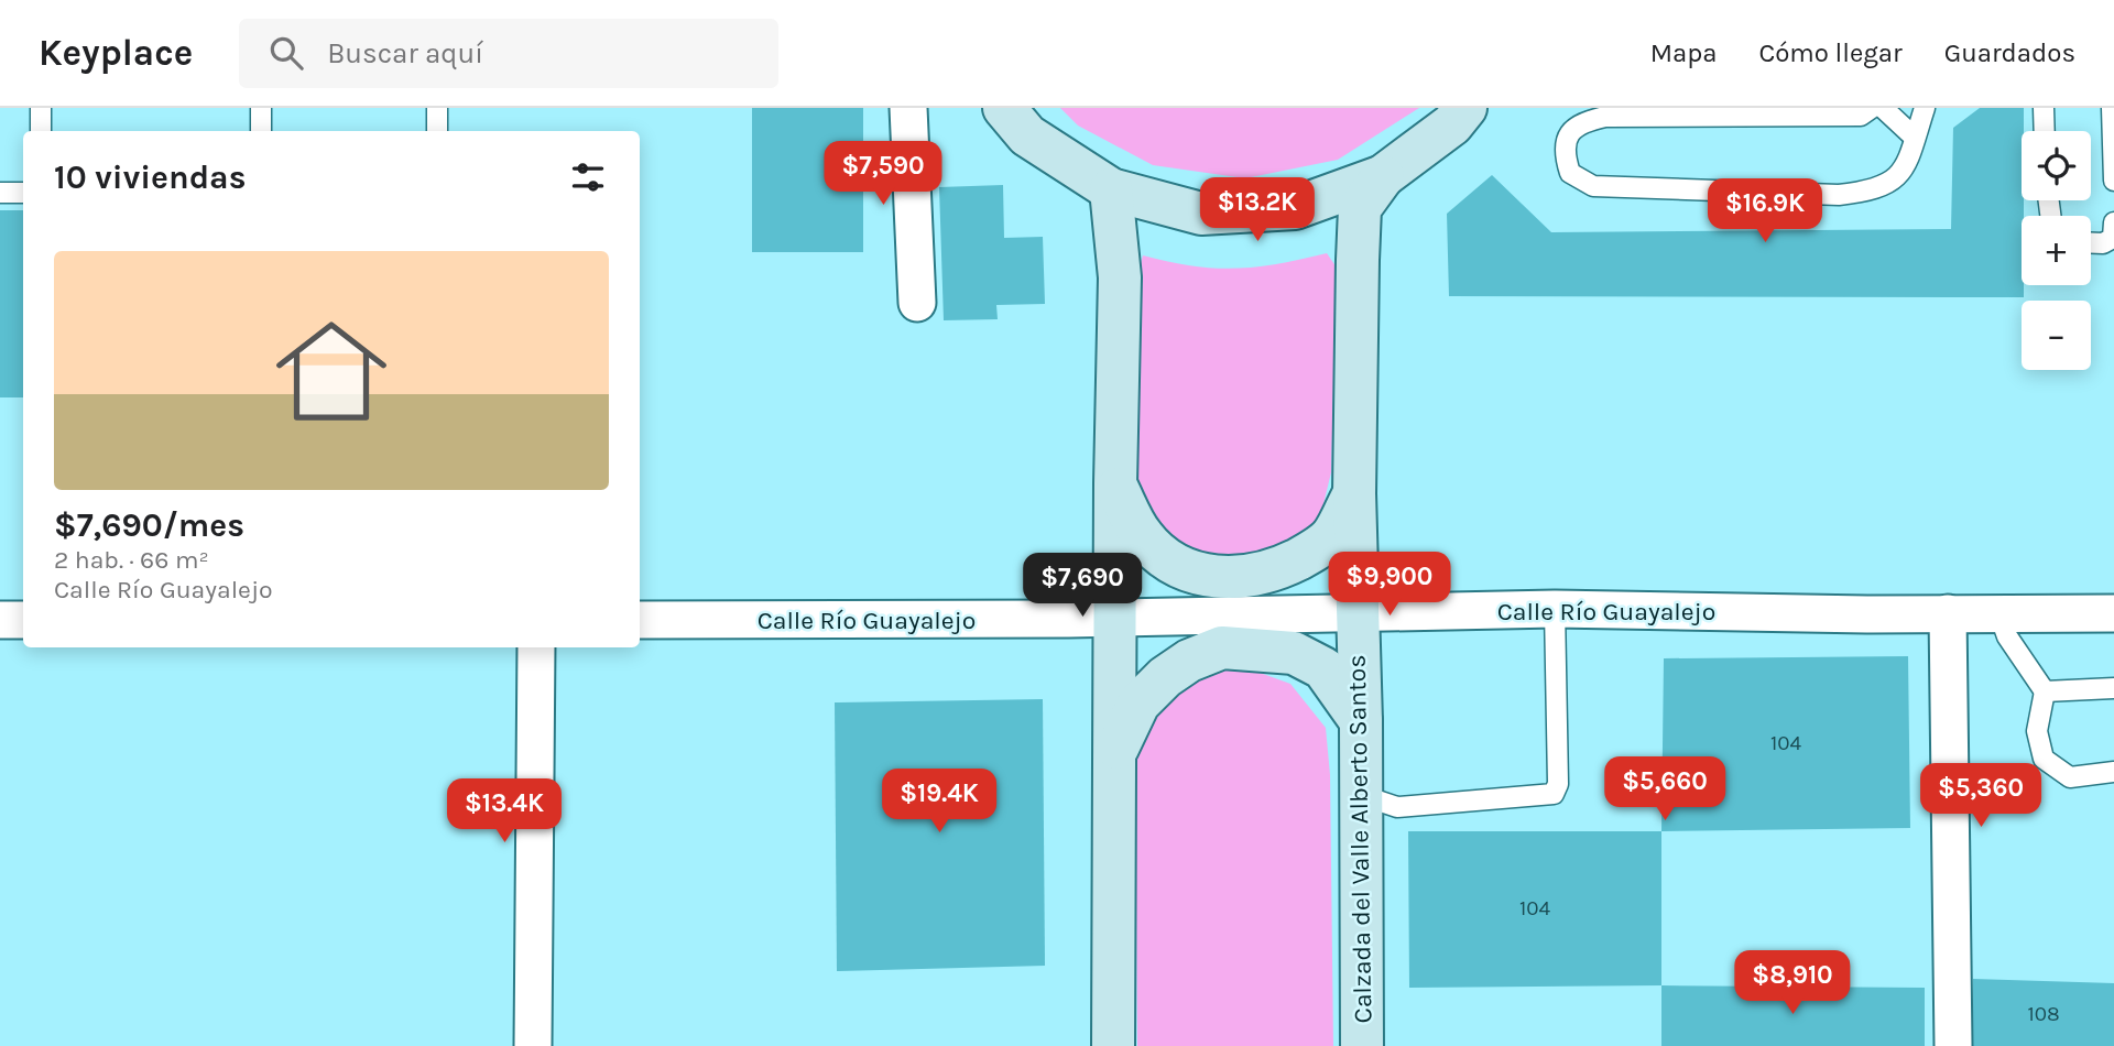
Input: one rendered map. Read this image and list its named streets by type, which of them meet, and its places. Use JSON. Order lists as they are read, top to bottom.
{
  "streets": {
    "main road": ["Calzada del Valle Alberto Santos"],
    "street": ["Calle Río Guayalejo"]
  },
  "crossings": [
    ["Calle Río Guayalejo", "Calzada del Valle Alberto Santos"]
  ],
  "house_numbers": ["104", "104", "108"],
  "page": {
    "header": "Keyplace",
    "search": "Buscar aquí",
    "nav": ["Mapa", "Cómo llegar", "Guardados"],
    "map_buttons": ["+", "−"],
    "heading": "10 viviendas",
    "price": [
      "$7,590",
      "$13.2K",
      "$16.9K",
      "$9,900",
      "$7,690",
      "$5,660",
      "$5,360",
      "$19.4K",
      "$13.4K",
      "$8,910"
    ],
    "list": [
      {
        "name": "$7,690/mes",
        "note": "2 hab. · 66 m² · Calle Río Guayalejo"
      }
    ]
  }
}
